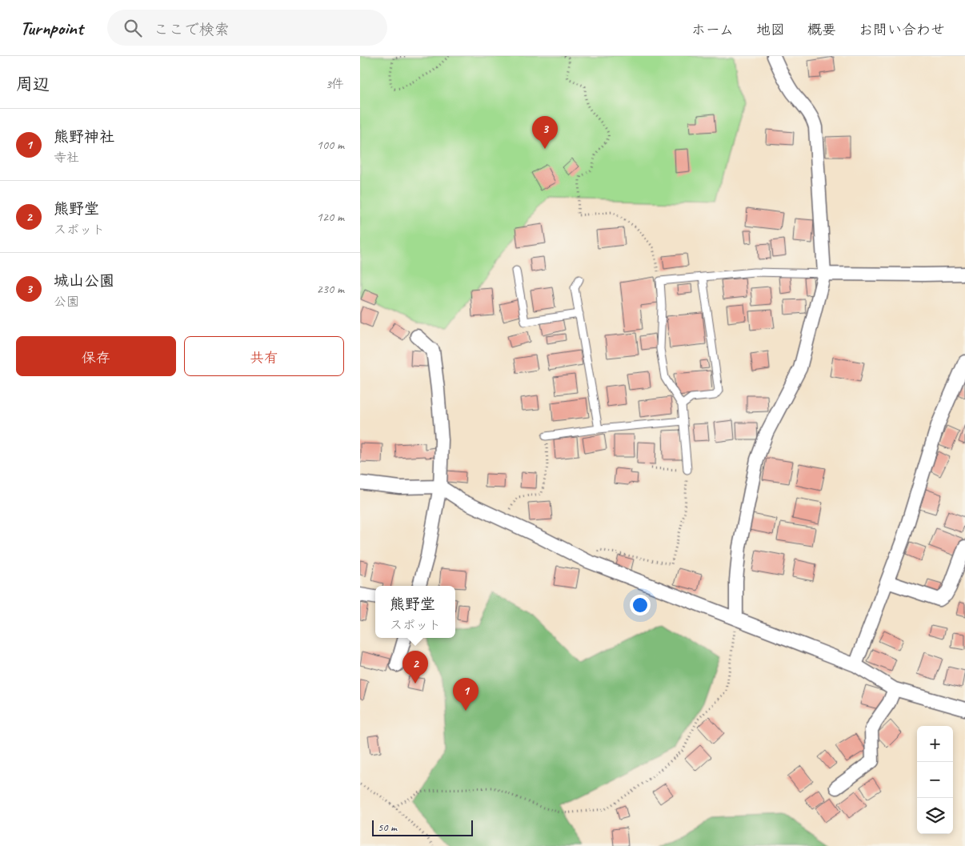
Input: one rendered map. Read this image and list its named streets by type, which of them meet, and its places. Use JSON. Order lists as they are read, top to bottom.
{
  "scale_bar": "50 m",
  "page": {
    "header": "Turnpoint",
    "search": "ここで検索",
    "nav": [
      "ホーム",
      "地図",
      "概要",
      "お問い合わせ"
    ],
    "heading": ["周辺", "3件"],
    "list": [
      {
        "mark": "1",
        "name": "熊野神社",
        "note": "寺社",
        "value": "100 m"
      },
      {
        "mark": "2",
        "name": "熊野堂",
        "note": "スポット",
        "value": "120 m"
      },
      {
        "mark": "3",
        "name": "城山公園",
        "note": "公園",
        "value": "230 m"
      }
    ],
    "pins": ["3", "2", "1"],
    "buttons": ["保存", "共有"],
    "popup": ["熊野堂", "スポット"],
    "map_buttons": ["+", "−"],
    "scale": "50 m"
  }
}
